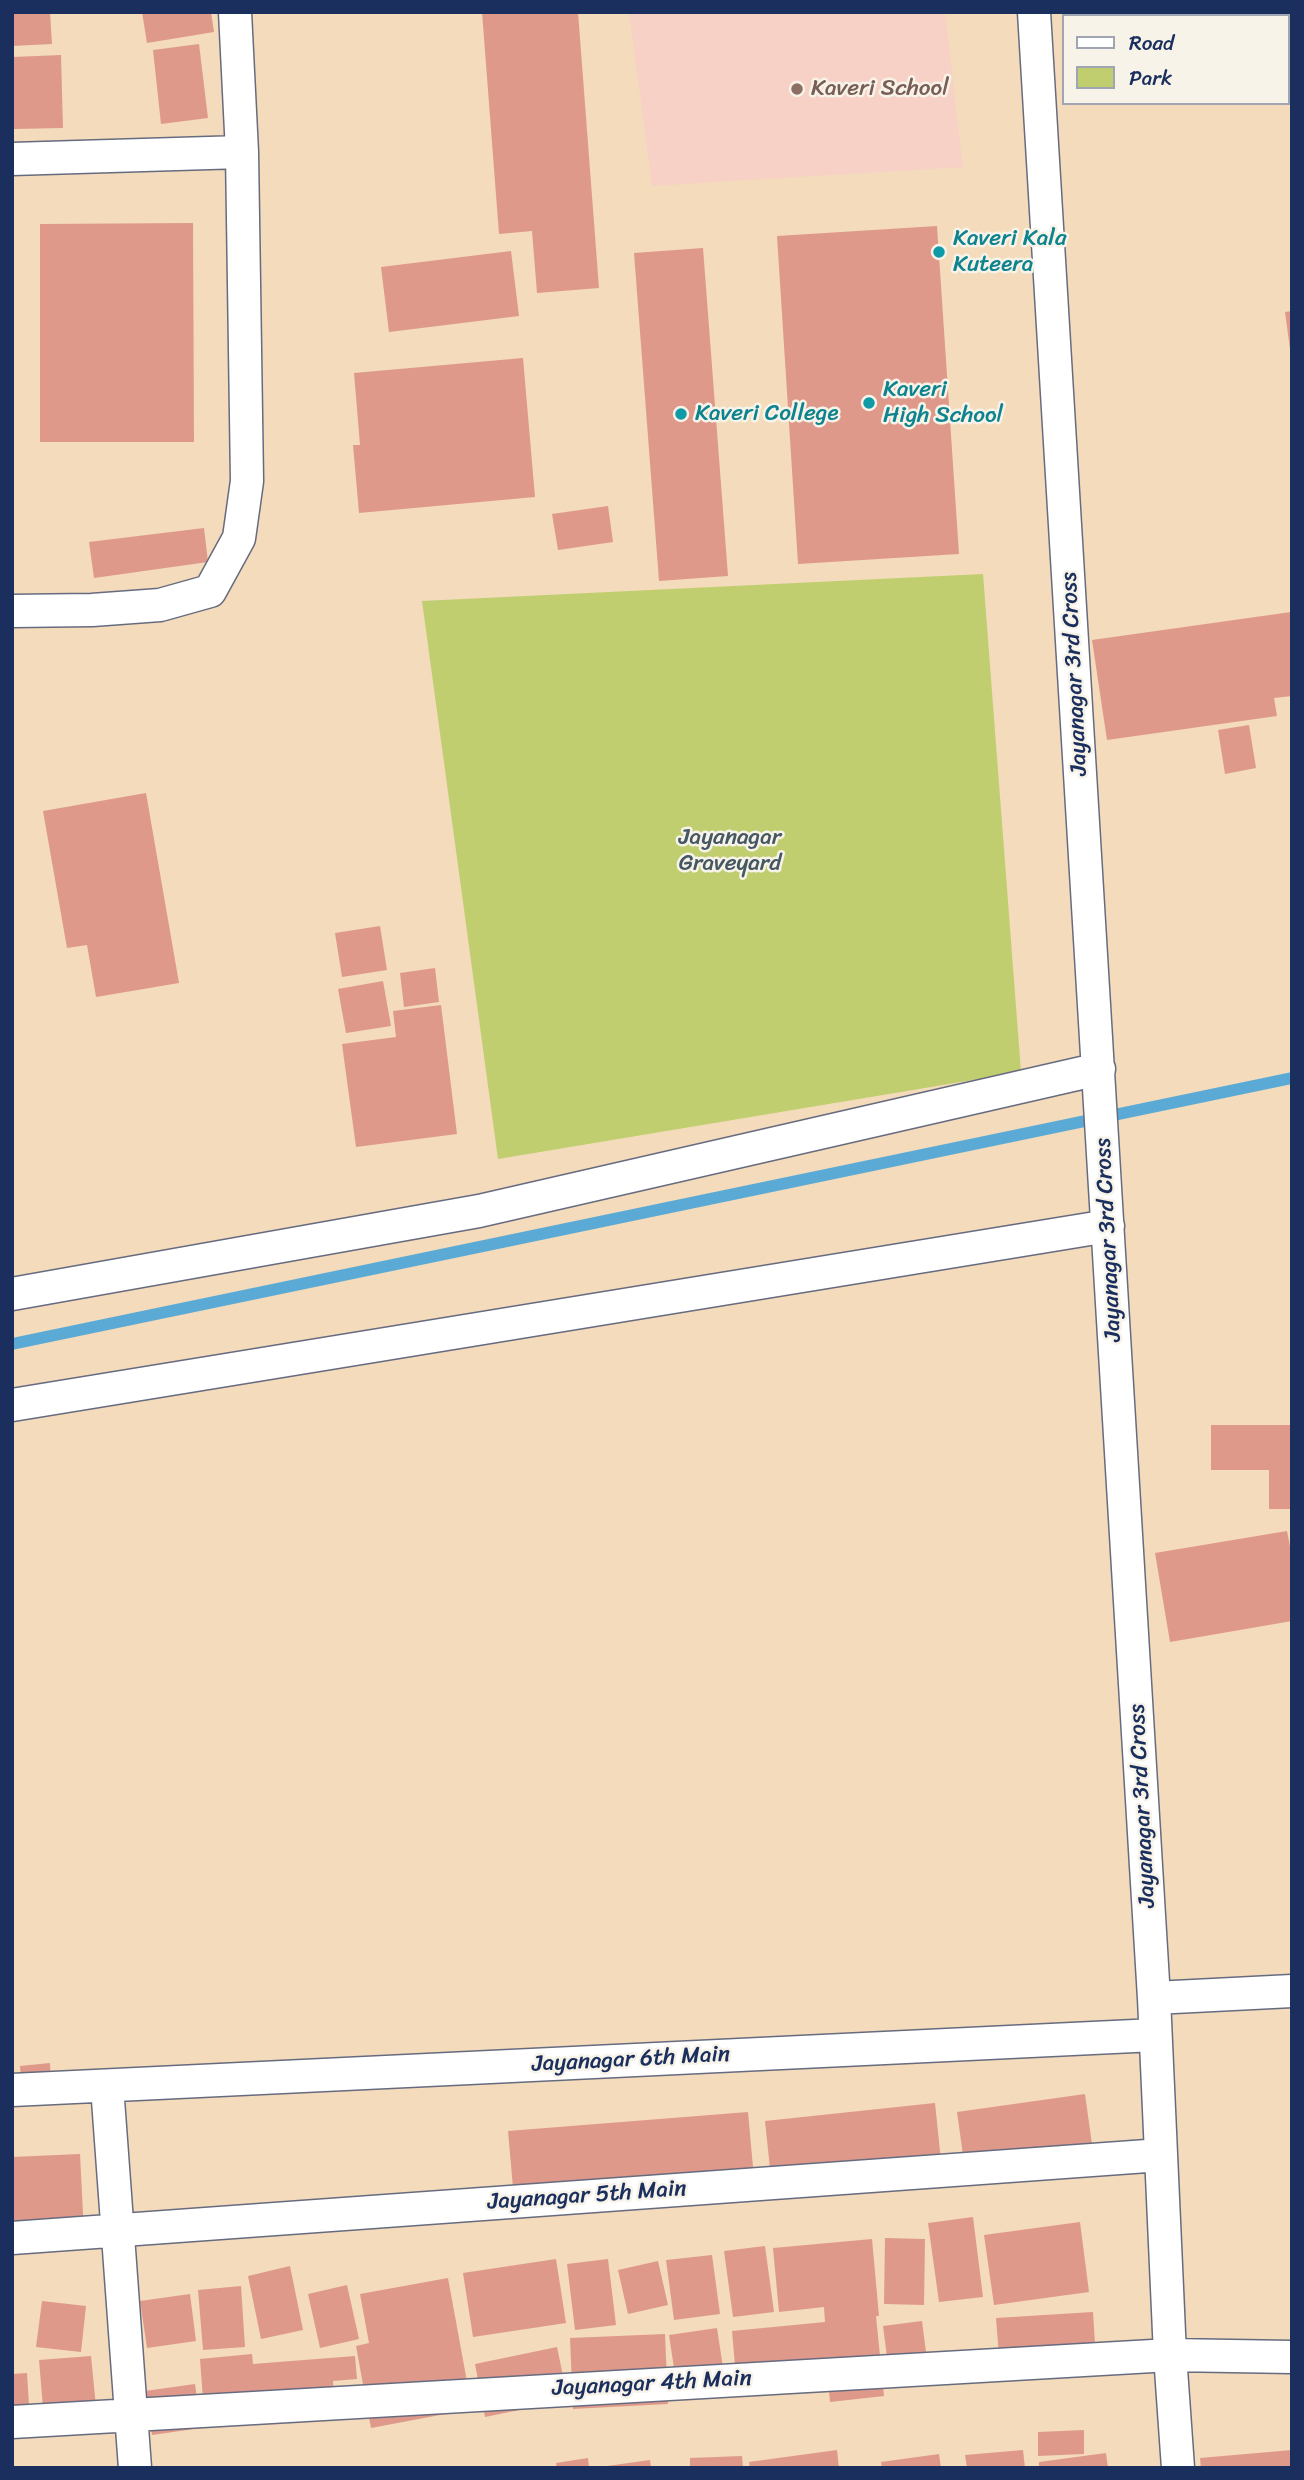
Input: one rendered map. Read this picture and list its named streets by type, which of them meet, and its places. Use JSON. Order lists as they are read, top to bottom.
{
  "streets": {
    "street": [
      "Jayanagar 3rd Cross",
      "Jayanagar 6th Main",
      "Jayanagar 5th Main",
      "Jayanagar 4th Main"
    ]
  },
  "crossings": [
    ["Jayanagar 3rd Cross", "Jayanagar 6th Main"],
    ["Jayanagar 3rd Cross", "Jayanagar 5th Main"],
    ["Jayanagar 3rd Cross", "Jayanagar 4th Main"]
  ],
  "parks": ["Jayanagar Graveyard"],
  "places": [
    "Kaveri School",
    "Kaveri Kala Kuteera",
    "Kaveri High School",
    "Kaveri College"
  ],
  "legend": ["Road", "Park"]
}
